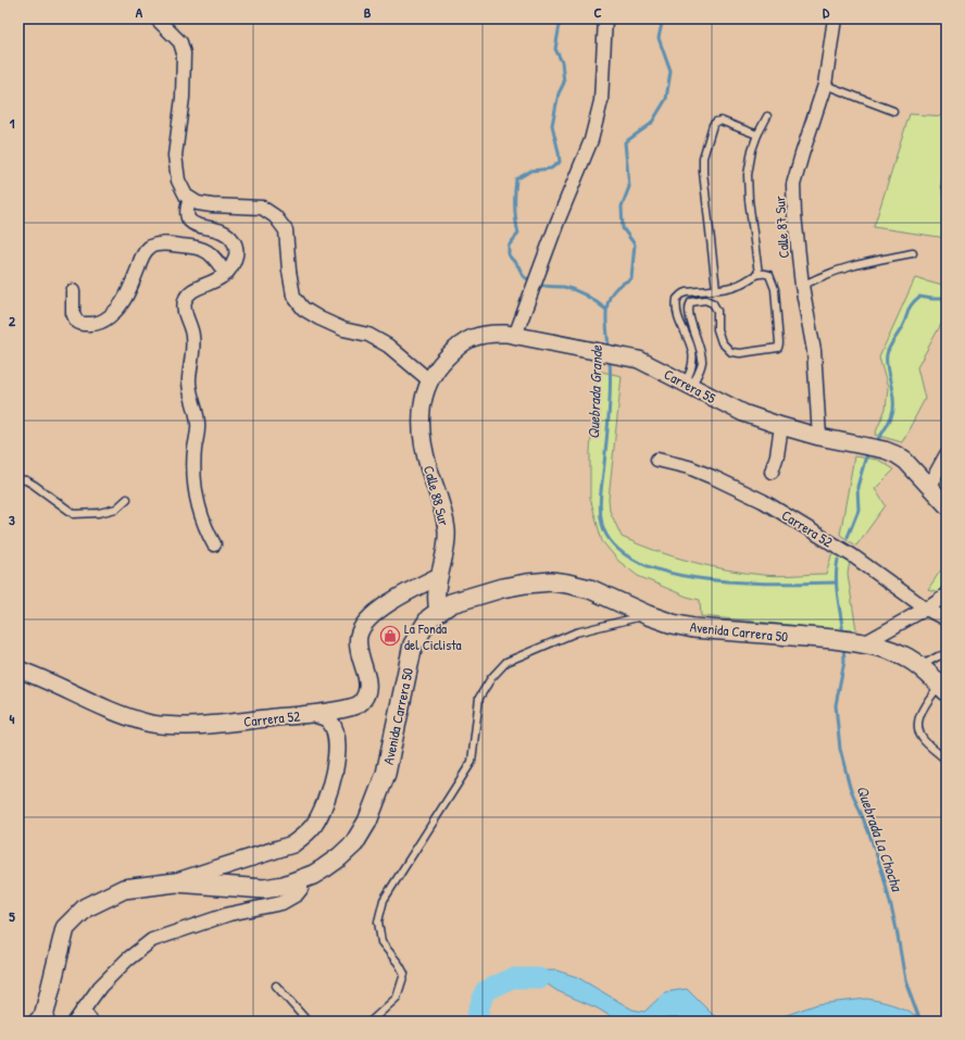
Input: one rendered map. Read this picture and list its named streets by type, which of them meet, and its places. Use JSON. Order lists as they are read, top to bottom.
{
  "streets": {
    "main road": ["Avenida Carrera 50"],
    "street": [
      "Calle 87 Sur",
      "Carrera 55",
      "Calle 88 Sur",
      "Carrera 52"
    ]
  },
  "crossings": [
    ["Calle 87 Sur", "Carrera 55"],
    ["Carrera 55", "Calle 88 Sur"],
    ["Calle 88 Sur", "Carrera 52"],
    ["Calle 88 Sur", "Avenida Carrera 50"]
  ],
  "water": ["Quebrada Grande", "Quebrada La Chocha"],
  "places": {
    "shop": ["La Fonda del Ciclista"]
  },
  "grid": {
    "columns": [
      "A",
      "B",
      "C",
      "D"
    ],
    "rows": [
      "1",
      "2",
      "3",
      "4",
      "5"
    ]
  }
}
